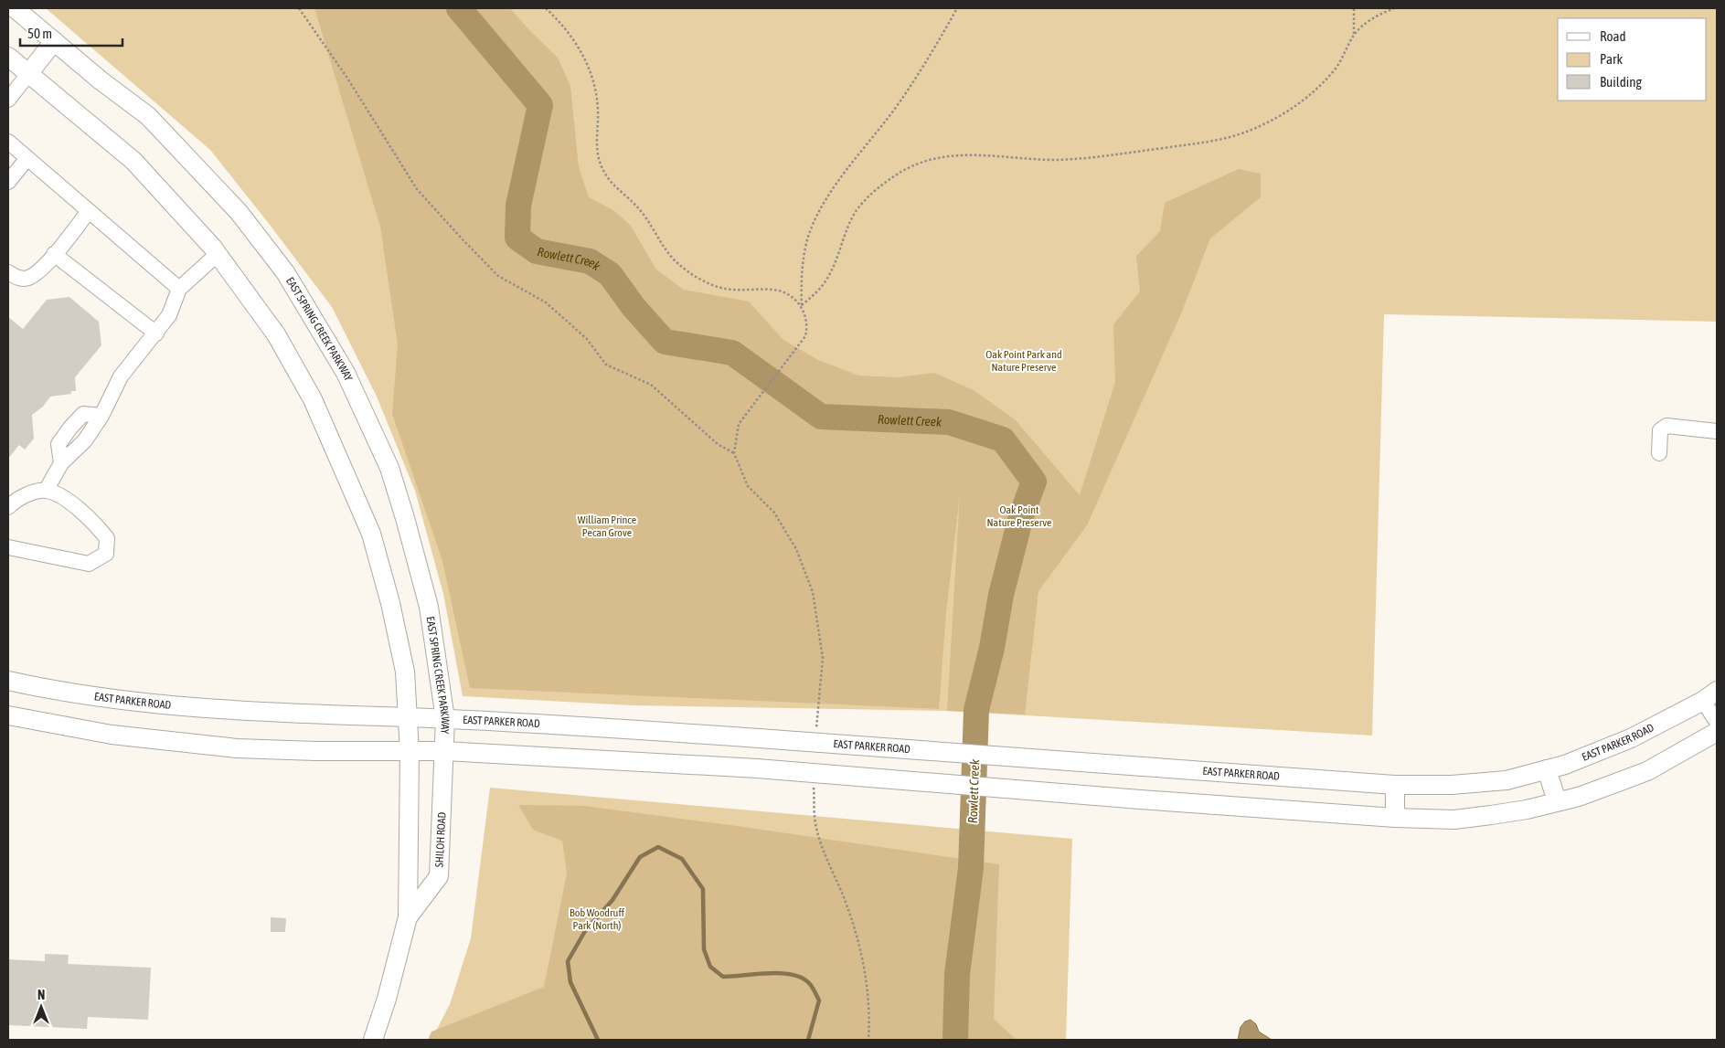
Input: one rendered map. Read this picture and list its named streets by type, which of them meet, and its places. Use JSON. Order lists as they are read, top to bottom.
{
  "streets": {
    "main road": ["EAST SPRING CREEK PARKWAY", "EAST PARKER ROAD", "SHILOH ROAD"]
  },
  "crossings": [
    ["EAST SPRING CREEK PARKWAY", "EAST PARKER ROAD"],
    ["EAST SPRING CREEK PARKWAY", "SHILOH ROAD"]
  ],
  "water": ["Rowlett Creek"],
  "parks": [
    "Oak Point Park and Nature Preserve",
    "Oak Point Nature Preserve",
    "William Prince Pecan Grove",
    "Bob Woodruff Park (North)"
  ],
  "legend": ["Road", "Park", "Building"],
  "scale_bar": "50 m",
  "north": "top"
}
